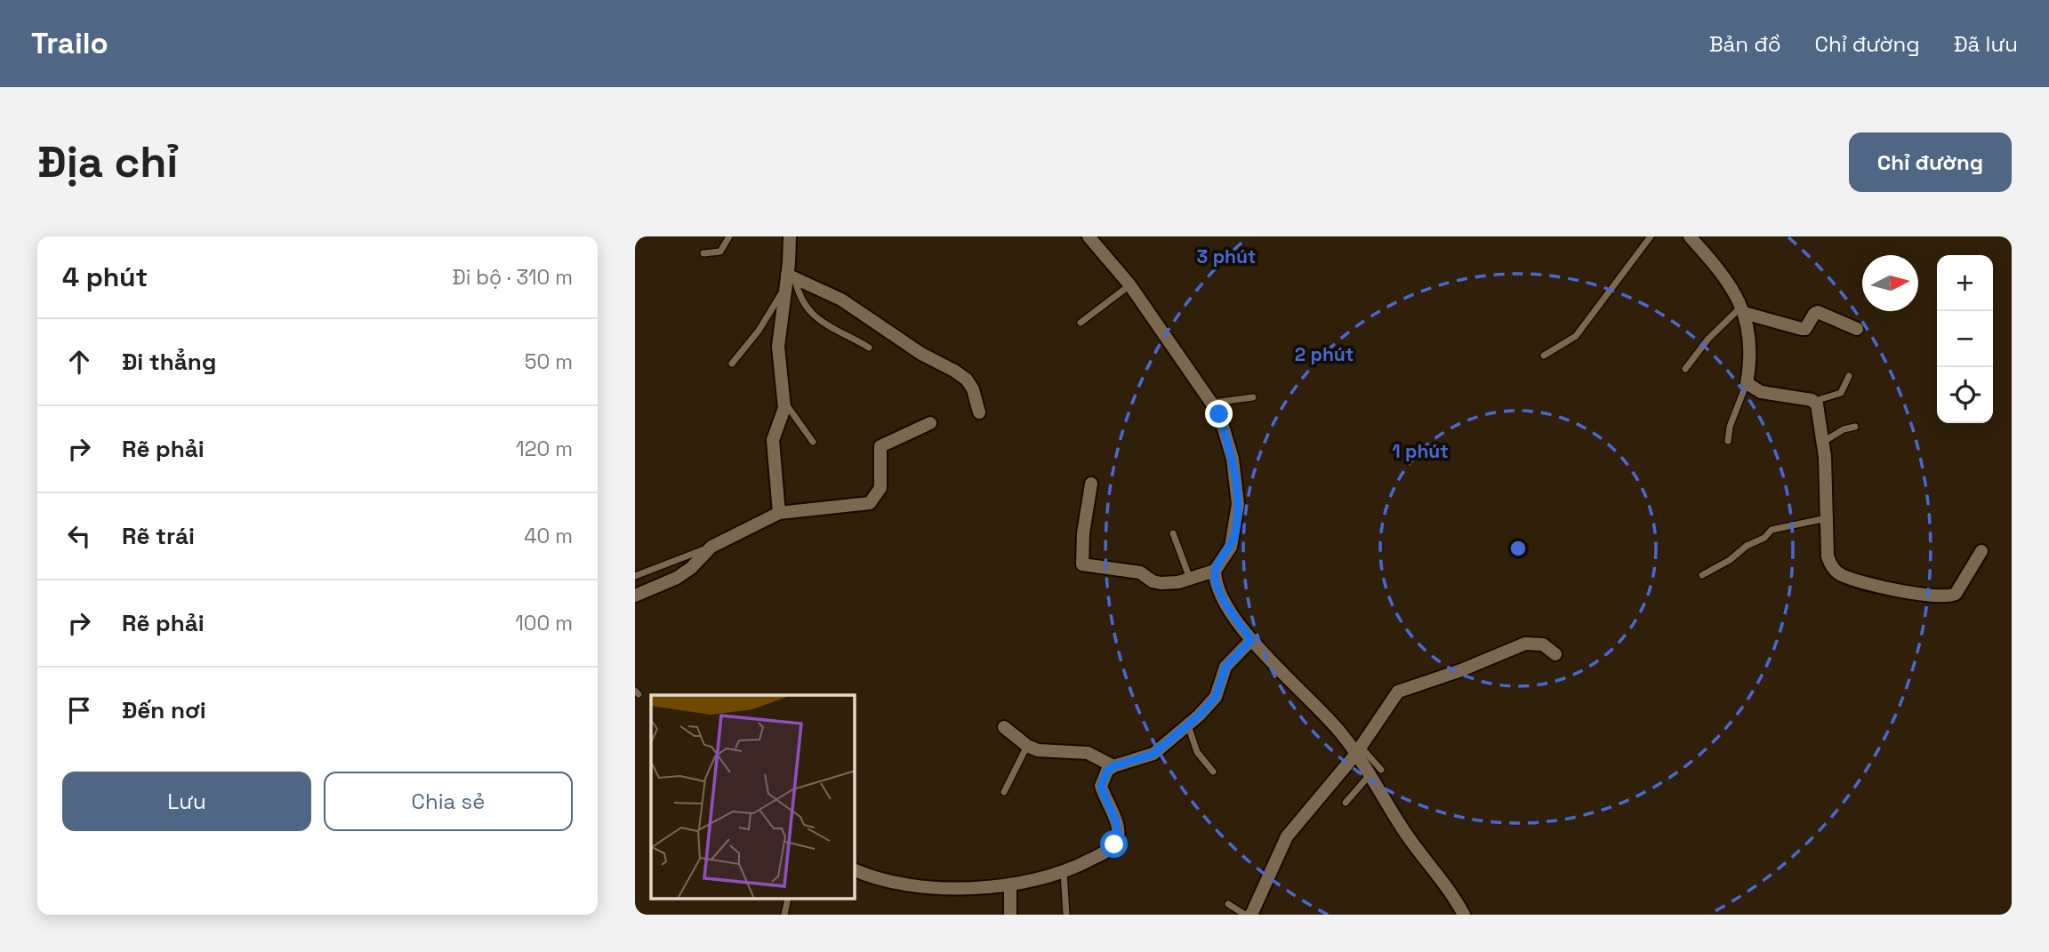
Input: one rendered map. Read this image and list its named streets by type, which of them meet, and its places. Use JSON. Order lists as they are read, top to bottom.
{
  "north": "right",
  "page": {
    "header": "Trailo",
    "nav": ["Bản đồ", "Chỉ đường", "Đã lưu"],
    "buttons": [
      "Chỉ đường",
      ["Lưu", "Chia sẻ"]
    ],
    "title": "Địa chỉ",
    "heading": ["4 phút", "Đi bộ · 310 m"],
    "map_buttons": ["+", "−"],
    "list": [
      ["Đi thẳng", "50 m"],
      ["Rẽ phải", "120 m"],
      ["Rẽ trái", "40 m"],
      ["Rẽ phải", "100 m"],
      "Đến nơi"
    ]
  },
  "rings": ["3 phút", "2 phút", "1 phút"]
}
